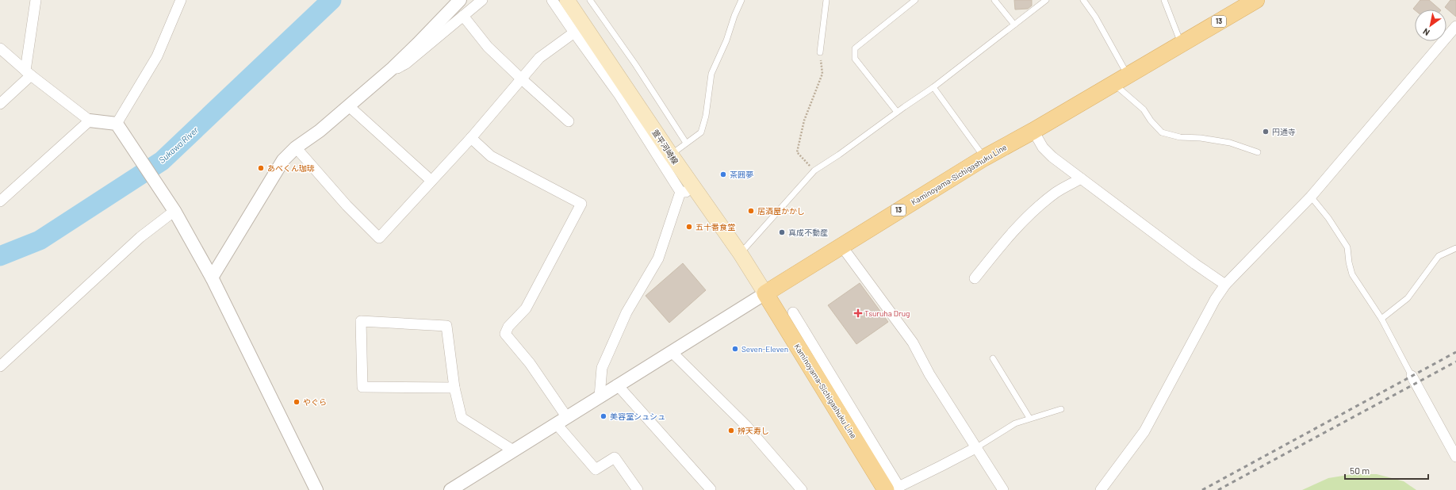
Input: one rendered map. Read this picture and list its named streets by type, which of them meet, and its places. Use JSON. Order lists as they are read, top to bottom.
{
  "streets": {
    "main road": ["13", "萱平河崎線", "Kaminoyama-Sichigashuku Line"]
  },
  "crossings": [
    ["萱平河崎線", "Kaminoyama-Sichigashuku Line"]
  ],
  "water": ["Sukawa River"],
  "places": {
    "other": [
      "円通寺",
      "あべくん珈琲",
      "茶囲夢",
      "居酒屋かかし",
      "五十番食堂",
      "真成不動産",
      "Seven-Eleven",
      "やぐら",
      "美容室シュシュ",
      "辨天寿し"
    ],
    "health": ["Tsuruha Drug"]
  },
  "scale_bar": "50 m",
  "north": "bottom left"
}
